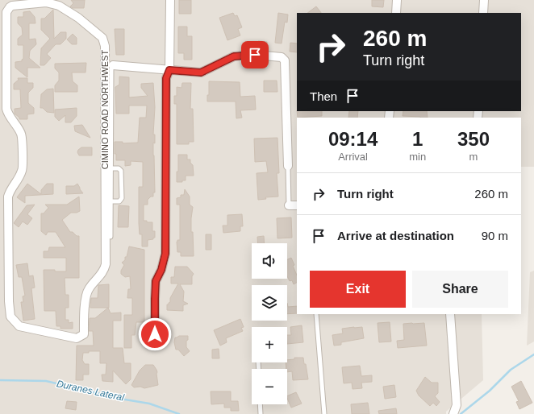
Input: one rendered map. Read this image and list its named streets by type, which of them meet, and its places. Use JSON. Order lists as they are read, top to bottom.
{
  "streets": {
    "street": ["CIMINO ROAD NORTHWEST"]
  },
  "water": ["Duranes Lateral"],
  "page": {
    "turn": ["260 m", "Turn right"],
    "then": "Then",
    "eta": [
      "09:14",
      "Arrival",
      "1",
      "min",
      "350",
      "m"
    ],
    "list": [
      {
        "name": "Turn right",
        "value": "260 m"
      },
      {
        "name": "Arrive at destination",
        "value": "90 m"
      }
    ],
    "map_buttons": ["+", "−"],
    "buttons": ["Exit", "Share"]
  }
}
